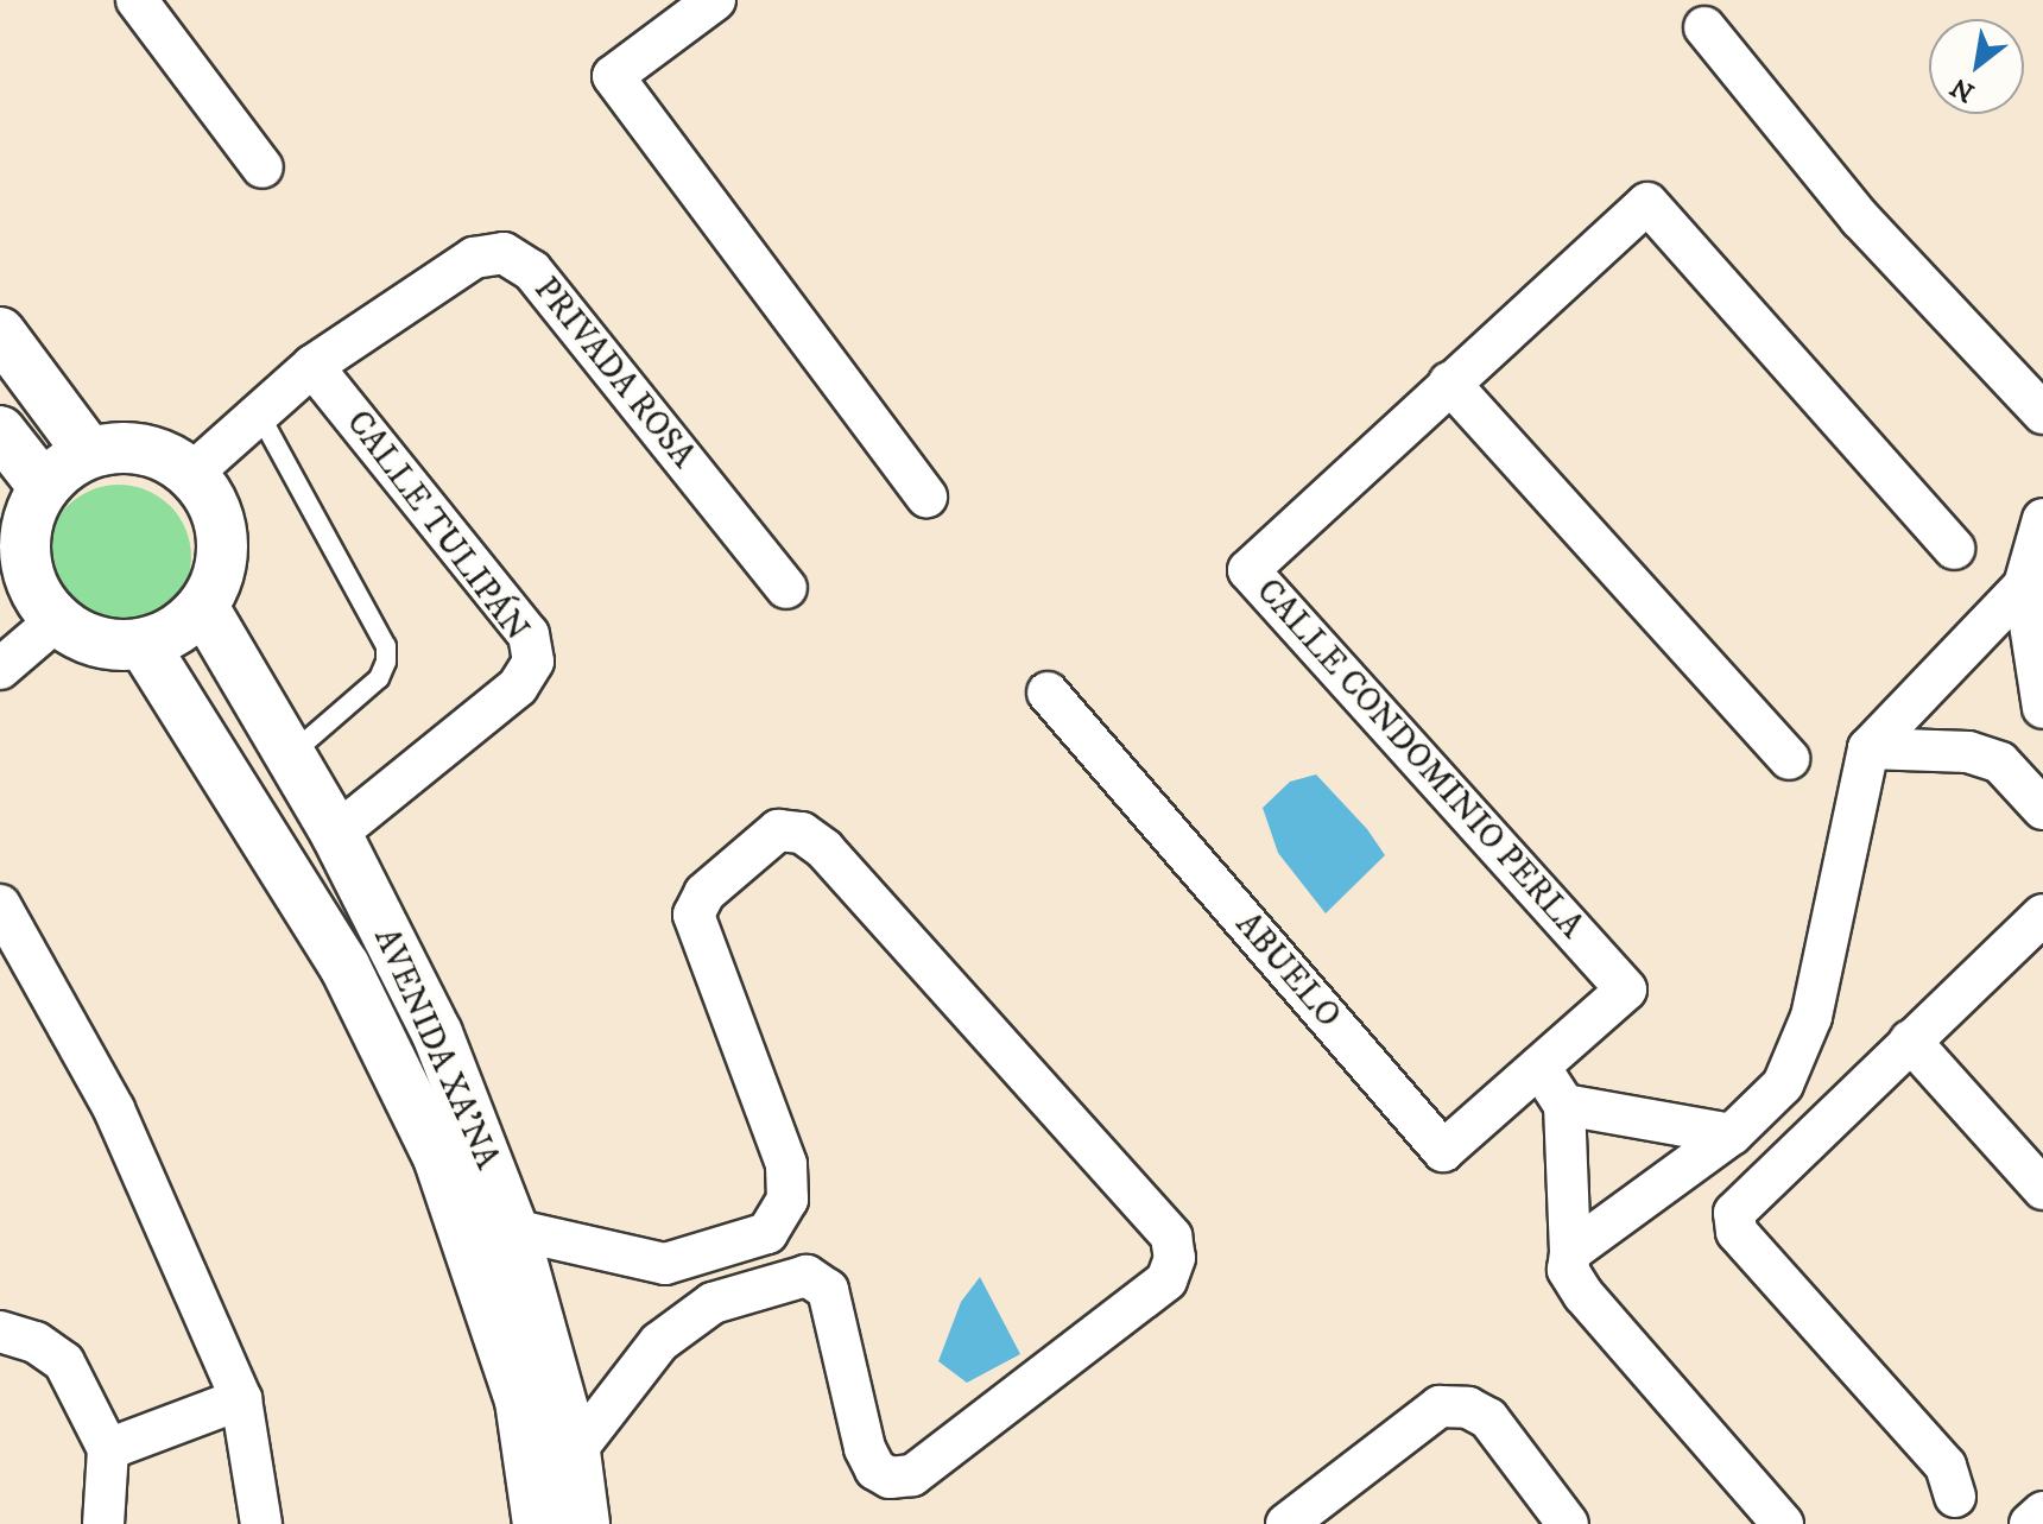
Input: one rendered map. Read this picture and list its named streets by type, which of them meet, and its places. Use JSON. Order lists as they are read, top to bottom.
{
  "streets": {
    "street": [
      "PRIVADA ROSA",
      "CALLE TULIPÁN",
      "CALLE CONDOMINIO PERLA",
      "ABUELO",
      "AVENIDA XA'NA"
    ]
  },
  "crossings": [
    ["PRIVADA ROSA", "CALLE TULIPÁN"],
    ["PRIVADA ROSA", "AVENIDA XA'NA"],
    ["CALLE TULIPÁN", "AVENIDA XA'NA"],
    ["CALLE CONDOMINIO PERLA", "ABUELO"]
  ],
  "north": "bottom left"
}
